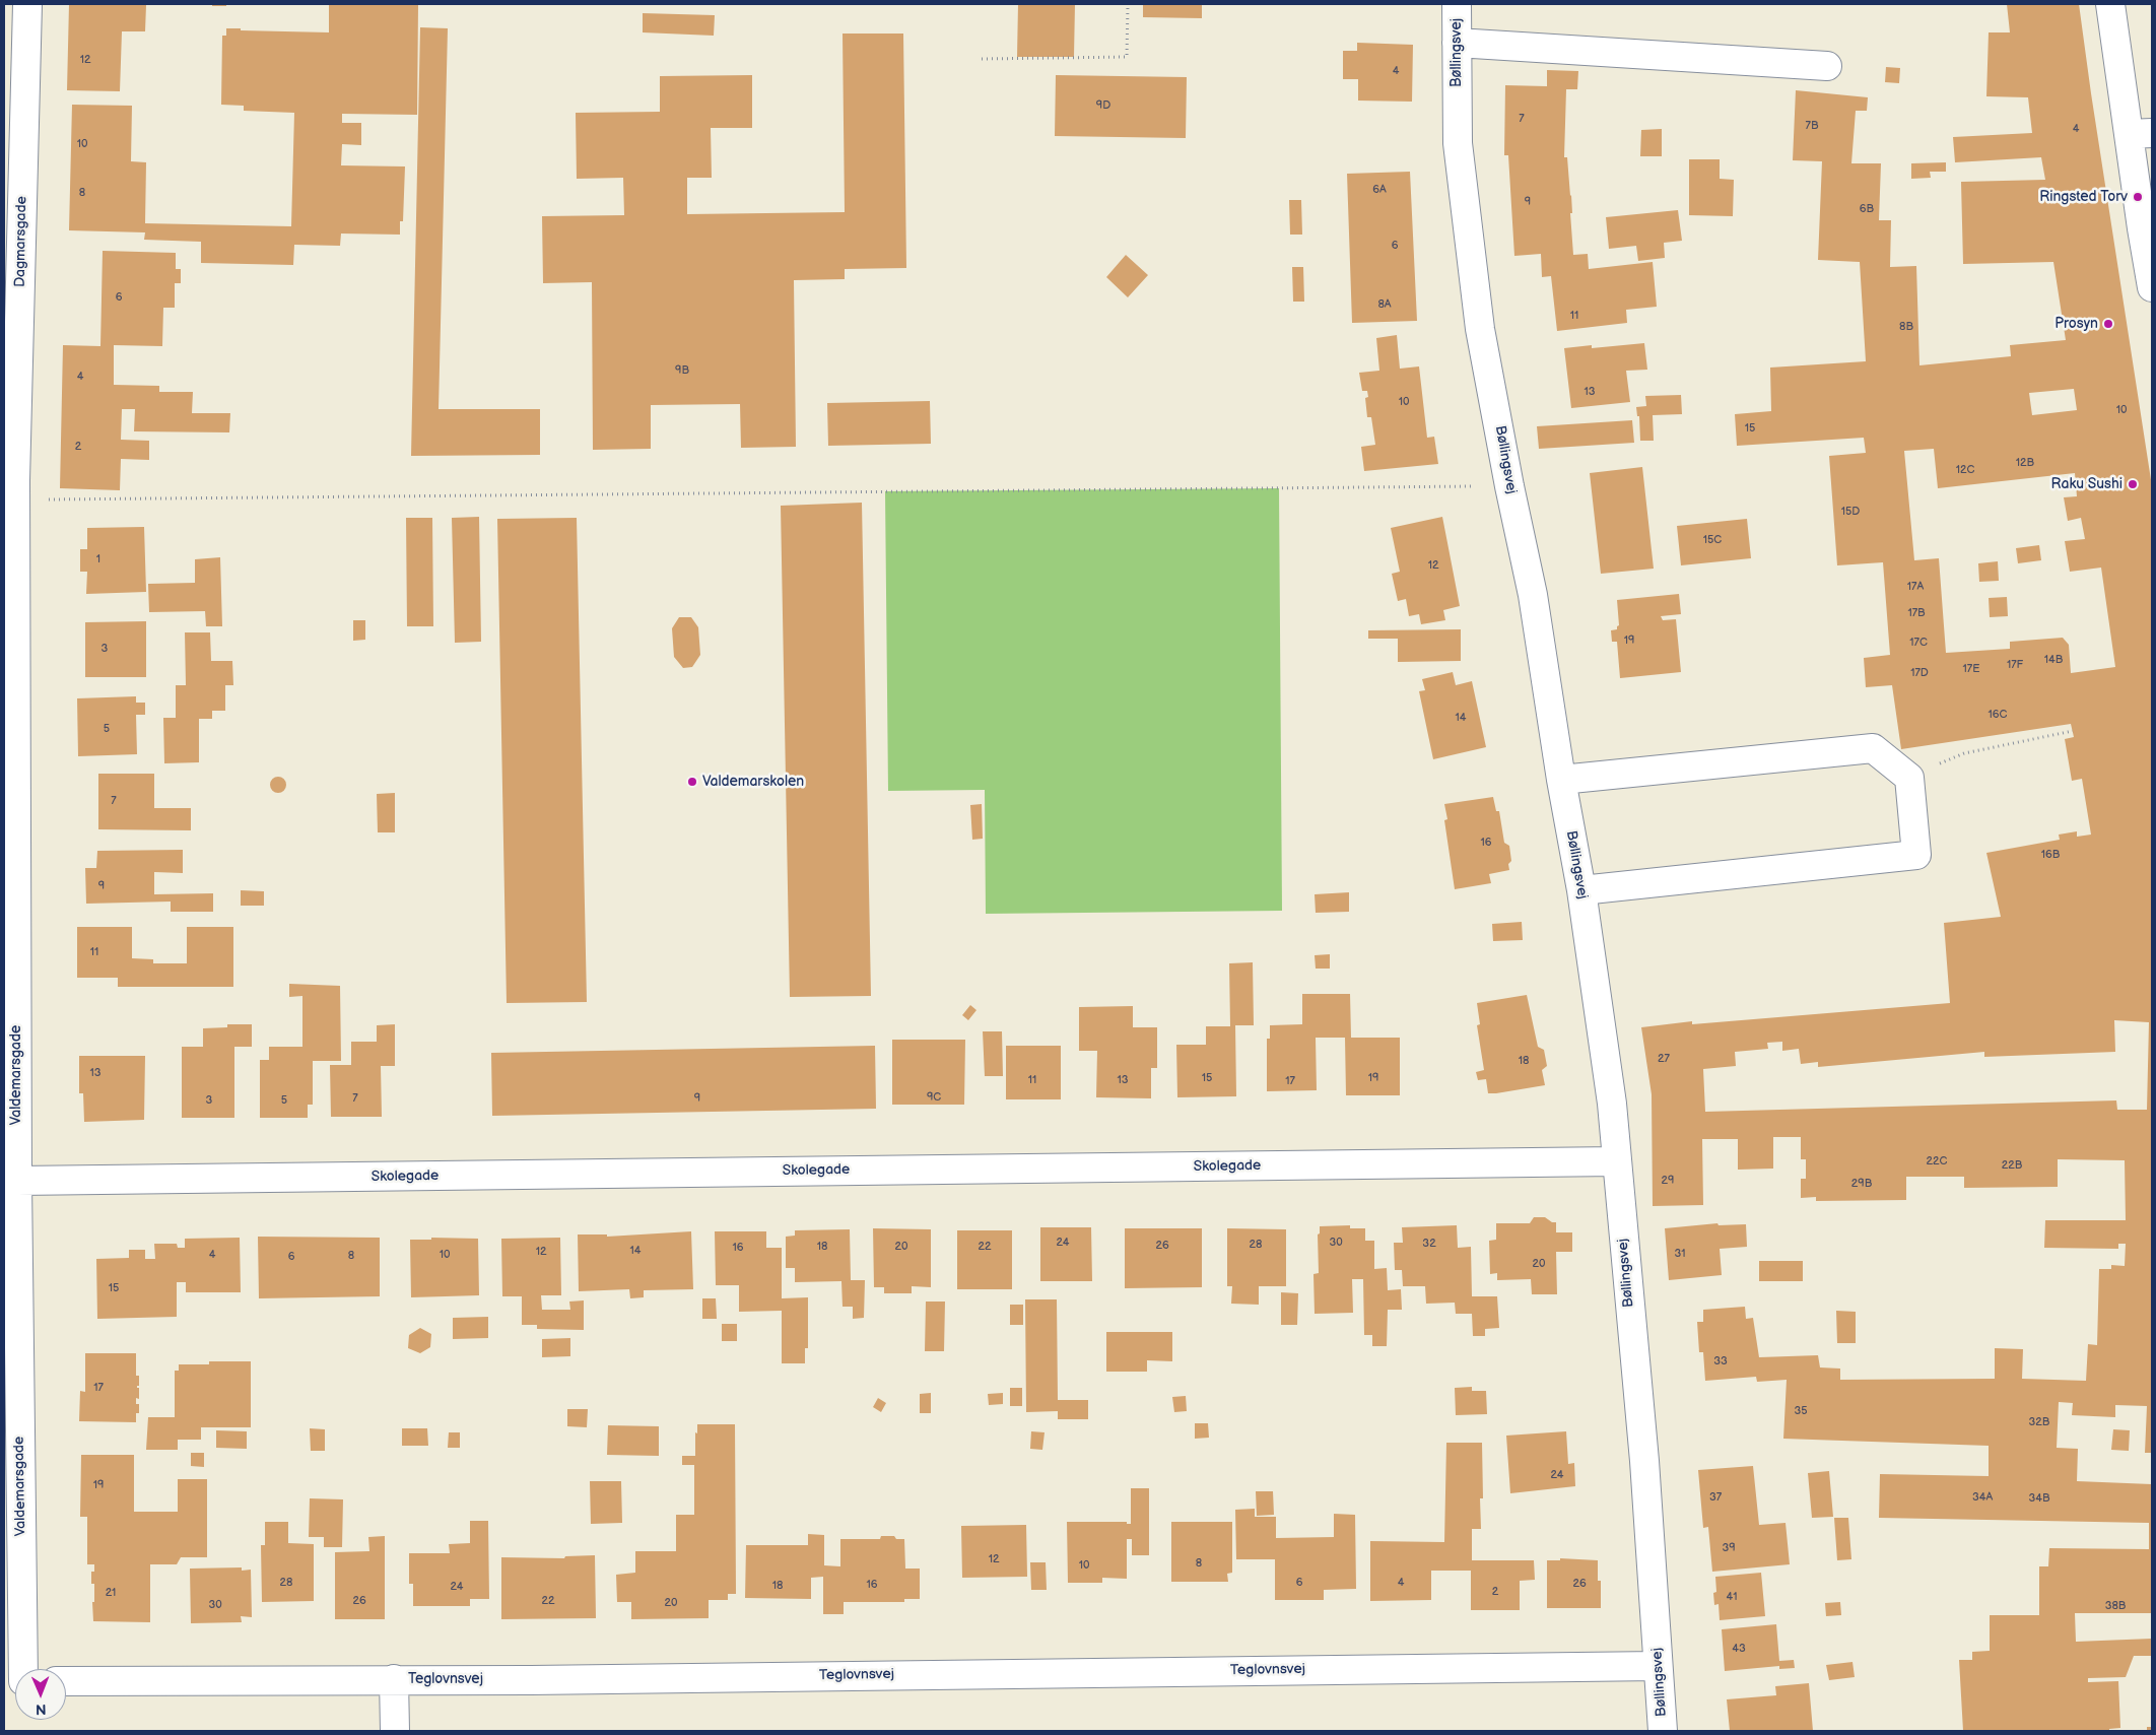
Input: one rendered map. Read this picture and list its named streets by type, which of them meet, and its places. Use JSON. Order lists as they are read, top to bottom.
{
  "streets": {
    "street": [
      "Bøllingsvej",
      "Dagmarsgade",
      "Valdemarsgade",
      "Skolegade",
      "Teglovnsvej"
    ]
  },
  "crossings": [
    ["Bøllingsvej", "Skolegade"],
    ["Bøllingsvej", "Teglovnsvej"],
    ["Dagmarsgade", "Valdemarsgade"],
    ["Valdemarsgade", "Skolegade"]
  ],
  "places": [
    "Ringsted Torv",
    "Prosyn",
    "Raku Sushi",
    "Valdemarskolen"
  ],
  "house_numbers": [
    "12",
    "4",
    "9D",
    "7",
    "7B",
    "4",
    "10",
    "6A",
    "8",
    "9",
    "6B",
    "6",
    "6",
    "8A",
    "11",
    "8B",
    "9B",
    "4",
    "13",
    "10",
    "10",
    "15",
    "2",
    "12B",
    "12C",
    "15D",
    "15C",
    "1",
    "12",
    "17A",
    "17B",
    "19",
    "17C",
    "3",
    "14B",
    "17F",
    "17E",
    "17D",
    "16C",
    "14",
    "5",
    "7",
    "16",
    "16B",
    "9",
    "11",
    "27",
    "18",
    "13",
    "15",
    "19",
    "11",
    "13",
    "17",
    "9C",
    "7",
    "9",
    "3",
    "5",
    "22C",
    "22B",
    "29",
    "29B",
    "24",
    "30",
    "32",
    "28",
    "26",
    "18",
    "20",
    "22",
    "16",
    "14",
    "12",
    "31",
    "4",
    "10",
    "8",
    "6",
    "20",
    "15",
    "33",
    "17",
    "35",
    "32B",
    "24",
    "19",
    "37",
    "34A",
    "34B",
    "39",
    "12",
    "8",
    "10",
    "28",
    "6",
    "4",
    "26",
    "16",
    "18",
    "24",
    "2",
    "21",
    "41",
    "26",
    "22",
    "20",
    "30",
    "38B",
    "43"
  ],
  "north": "bottom"
}
